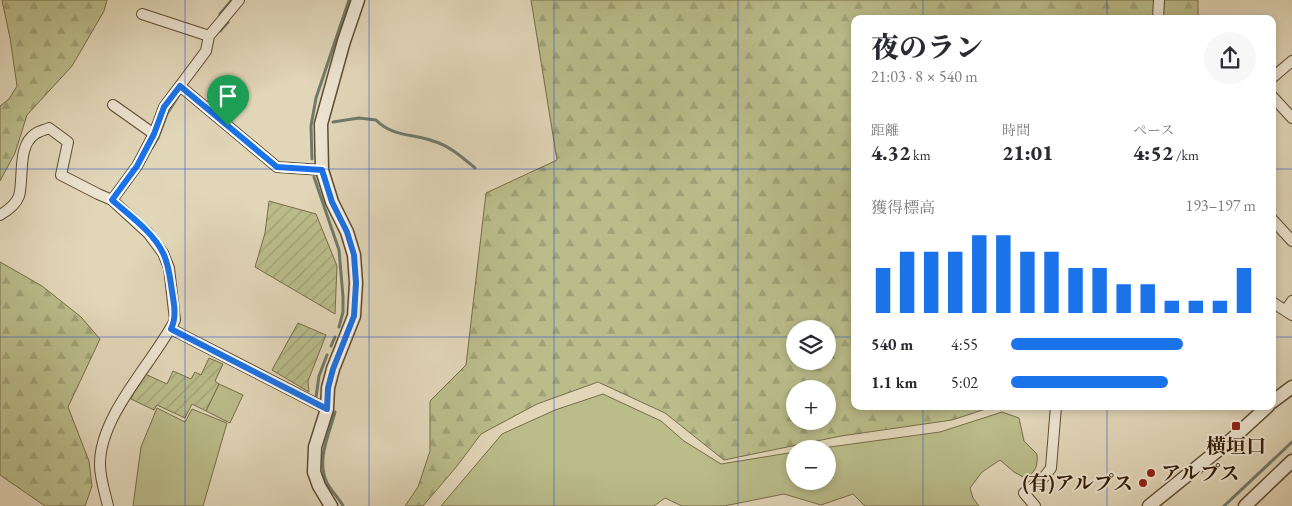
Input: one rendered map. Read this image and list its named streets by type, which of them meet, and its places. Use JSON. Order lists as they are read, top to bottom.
{
  "places": {
    "transit": ["横垣口"],
    "other": ["アルプス", "(有)アルプス"]
  },
  "page": {
    "heading": ["夜のラン", "21:03 · 8 × 540 m"],
    "stats": [
      ["距離", "4.32 km"],
      ["時間", "21:01"],
      ["ペース", "4:52 /km"]
    ],
    "chart": ["獲得標高", "193–197 m"],
    "map_buttons": ["+", "−"],
    "list": [
      {
        "name": "540 m",
        "note": "4:55"
      },
      {
        "name": "1.1 km",
        "note": "5:02"
      }
    ]
  }
}
